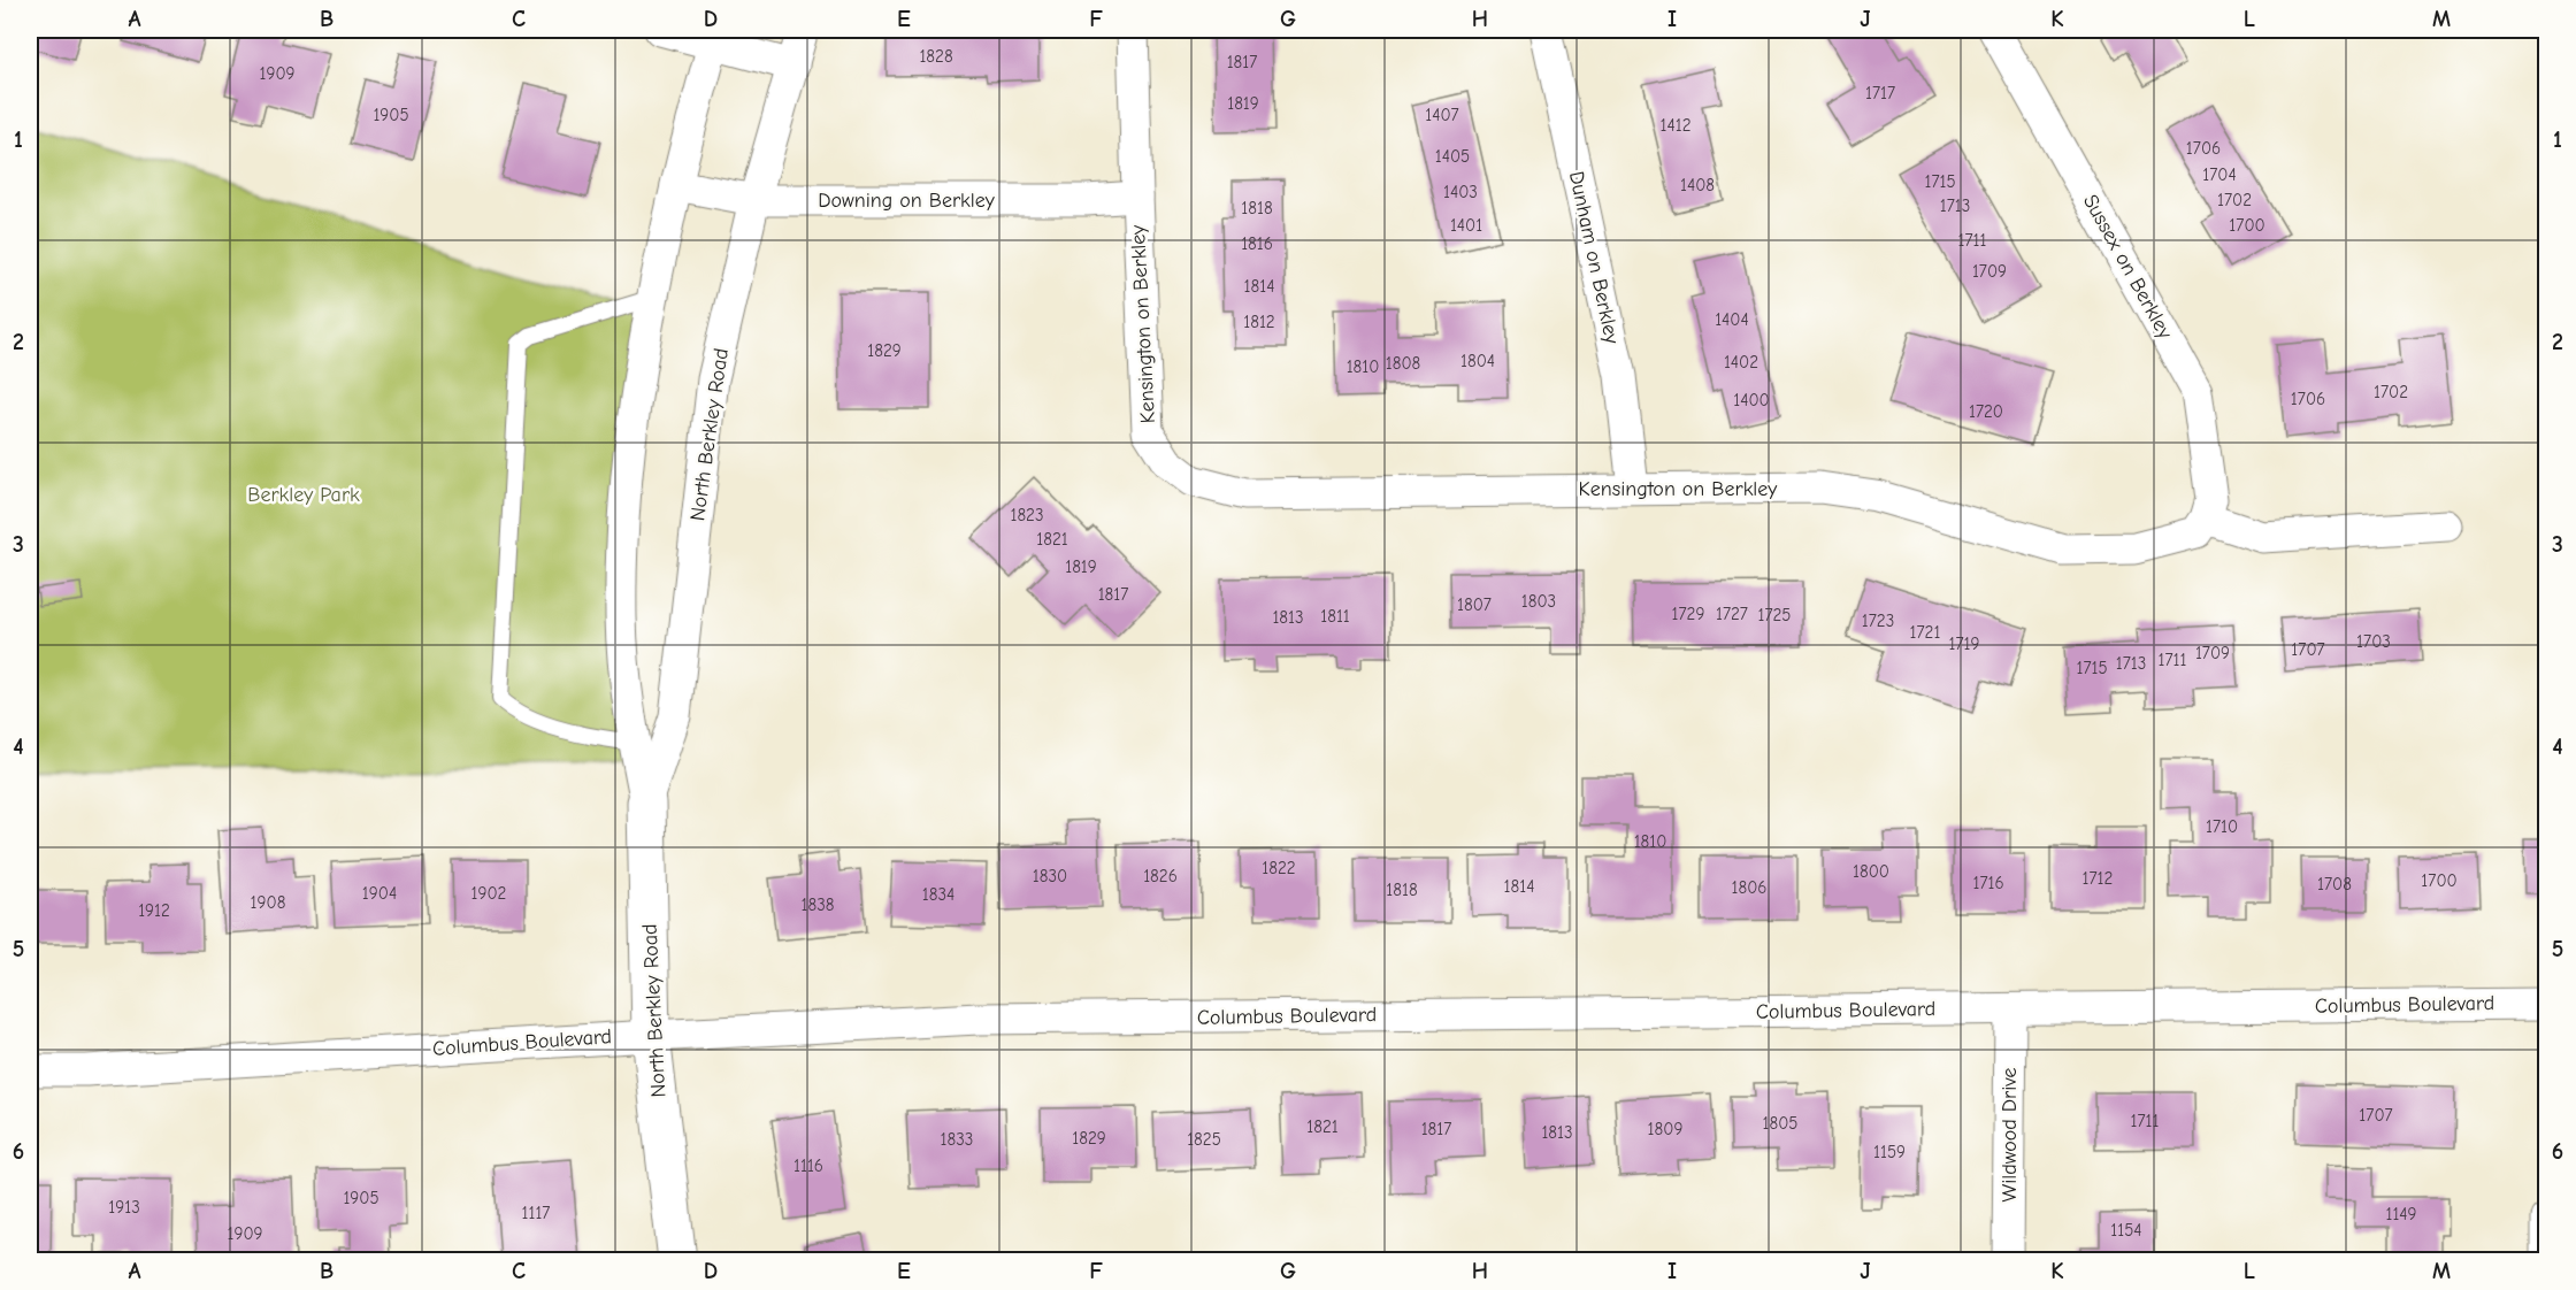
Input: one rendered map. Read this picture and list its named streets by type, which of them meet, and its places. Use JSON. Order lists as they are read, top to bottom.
{
  "streets": {
    "street": [
      "Downing on Berkley",
      "Dunham on Berkley",
      "Sussex on Berkley",
      "Kensington on Berkley",
      "North Berkley Road",
      "Columbus Boulevard",
      "Wildwood Drive"
    ]
  },
  "crossings": [
    ["Downing on Berkley", "Kensington on Berkley"],
    ["Downing on Berkley", "North Berkley Road"],
    ["Dunham on Berkley", "Kensington on Berkley"],
    ["Sussex on Berkley", "Kensington on Berkley"],
    ["North Berkley Road", "Columbus Boulevard"],
    ["Columbus Boulevard", "Wildwood Drive"]
  ],
  "parks": ["Berkley Park"],
  "house_numbers": [
    "1828",
    "1817",
    "1909",
    "1717",
    "1819",
    "1905",
    "1407",
    "1412",
    "1706",
    "1405",
    "1704",
    "1715",
    "1408",
    "1403",
    "1702",
    "1713",
    "1818",
    "1401",
    "1700",
    "1711",
    "1816",
    "1709",
    "1814",
    "1404",
    "1812",
    "1829",
    "1804",
    "1402",
    "1808",
    "1810",
    "1702",
    "1706",
    "1400",
    "1720",
    "1823",
    "1821",
    "1819",
    "1817",
    "1803",
    "1807",
    "1729",
    "1727",
    "1725",
    "1811",
    "1813",
    "1723",
    "1721",
    "1703",
    "1719",
    "1707",
    "1709",
    "1711",
    "1713",
    "1715",
    "1710",
    "1810",
    "1822",
    "1800",
    "1830",
    "1826",
    "1712",
    "1700",
    "1716",
    "1708",
    "1814",
    "1806",
    "1818",
    "1904",
    "1902",
    "1834",
    "1908",
    "1838",
    "1912",
    "1707",
    "1711",
    "1805",
    "1821",
    "1817",
    "1809",
    "1813",
    "1829",
    "1833",
    "1825",
    "1159",
    "1116",
    "1905",
    "1913",
    "1117",
    "1149",
    "1154",
    "1909"
  ],
  "grid": {
    "columns": [
      "A",
      "B",
      "C",
      "D",
      "E",
      "F",
      "G",
      "H",
      "I",
      "J",
      "K",
      "L",
      "M"
    ],
    "rows": [
      "1",
      "2",
      "3",
      "4",
      "5",
      "6"
    ]
  }
}
